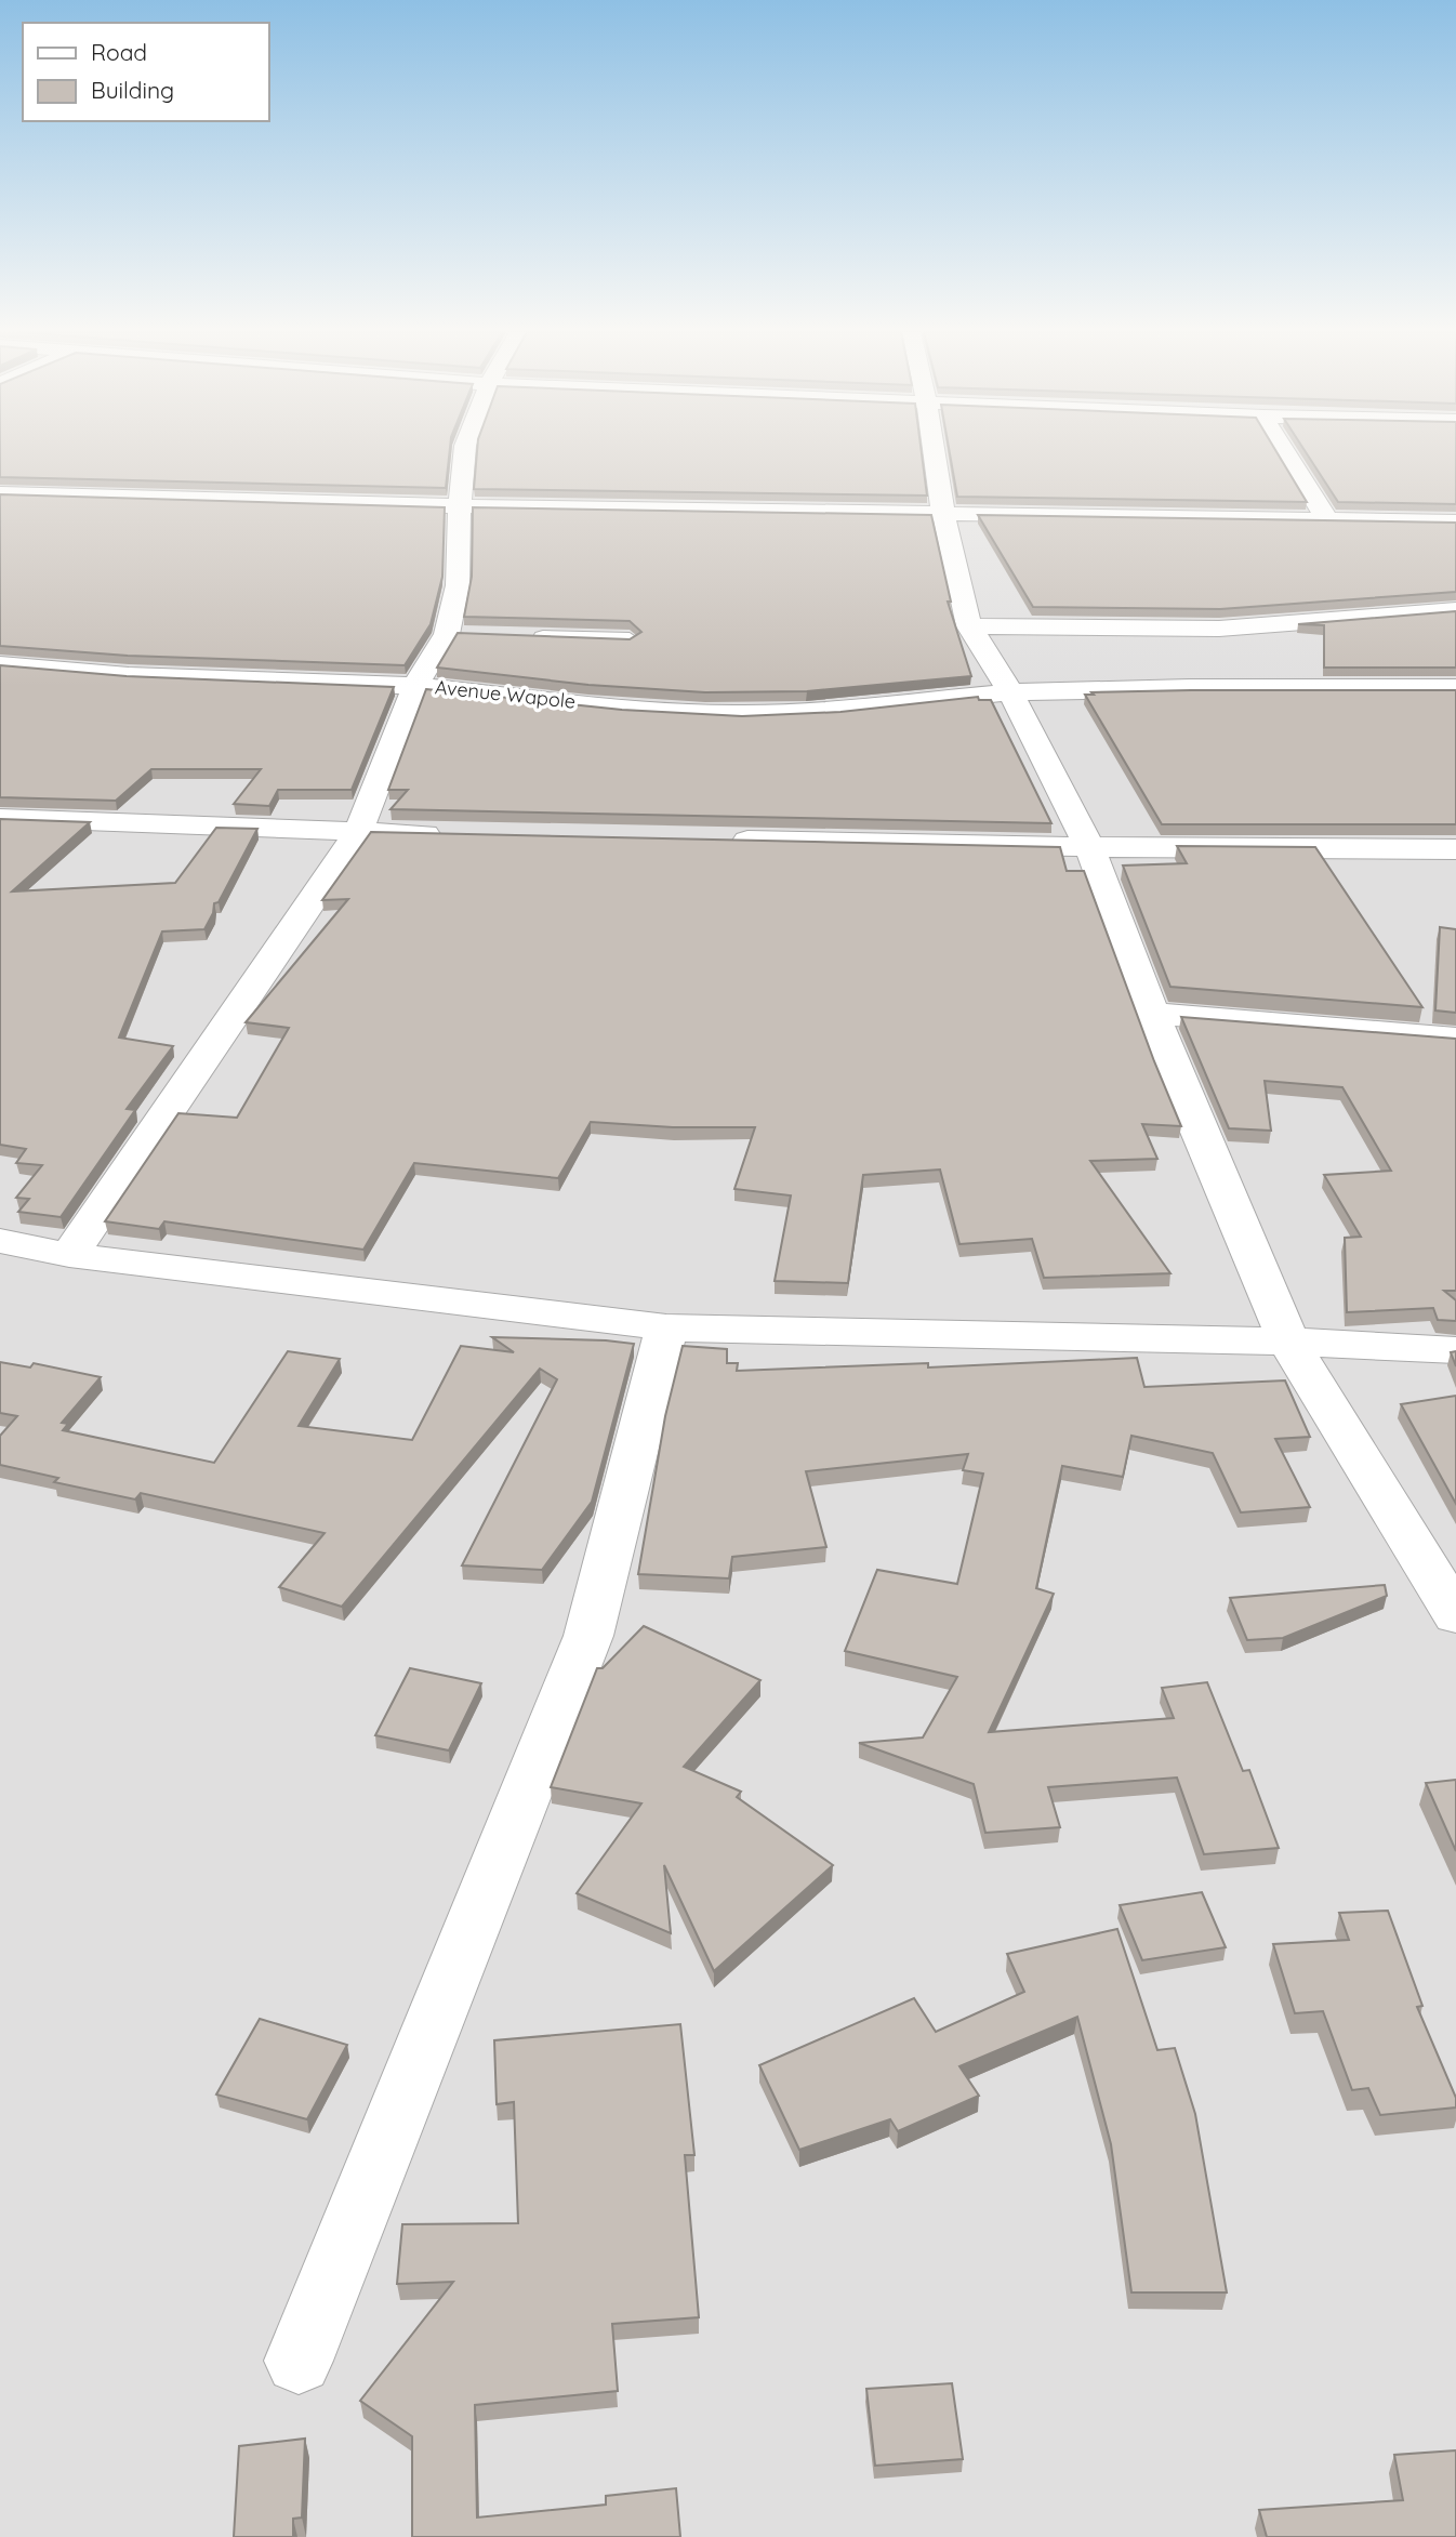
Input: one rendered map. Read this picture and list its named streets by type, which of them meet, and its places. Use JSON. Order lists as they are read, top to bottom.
{
  "streets": {
    "street": ["Avenue Wapole"]
  },
  "legend": ["Road", "Building"]
}
